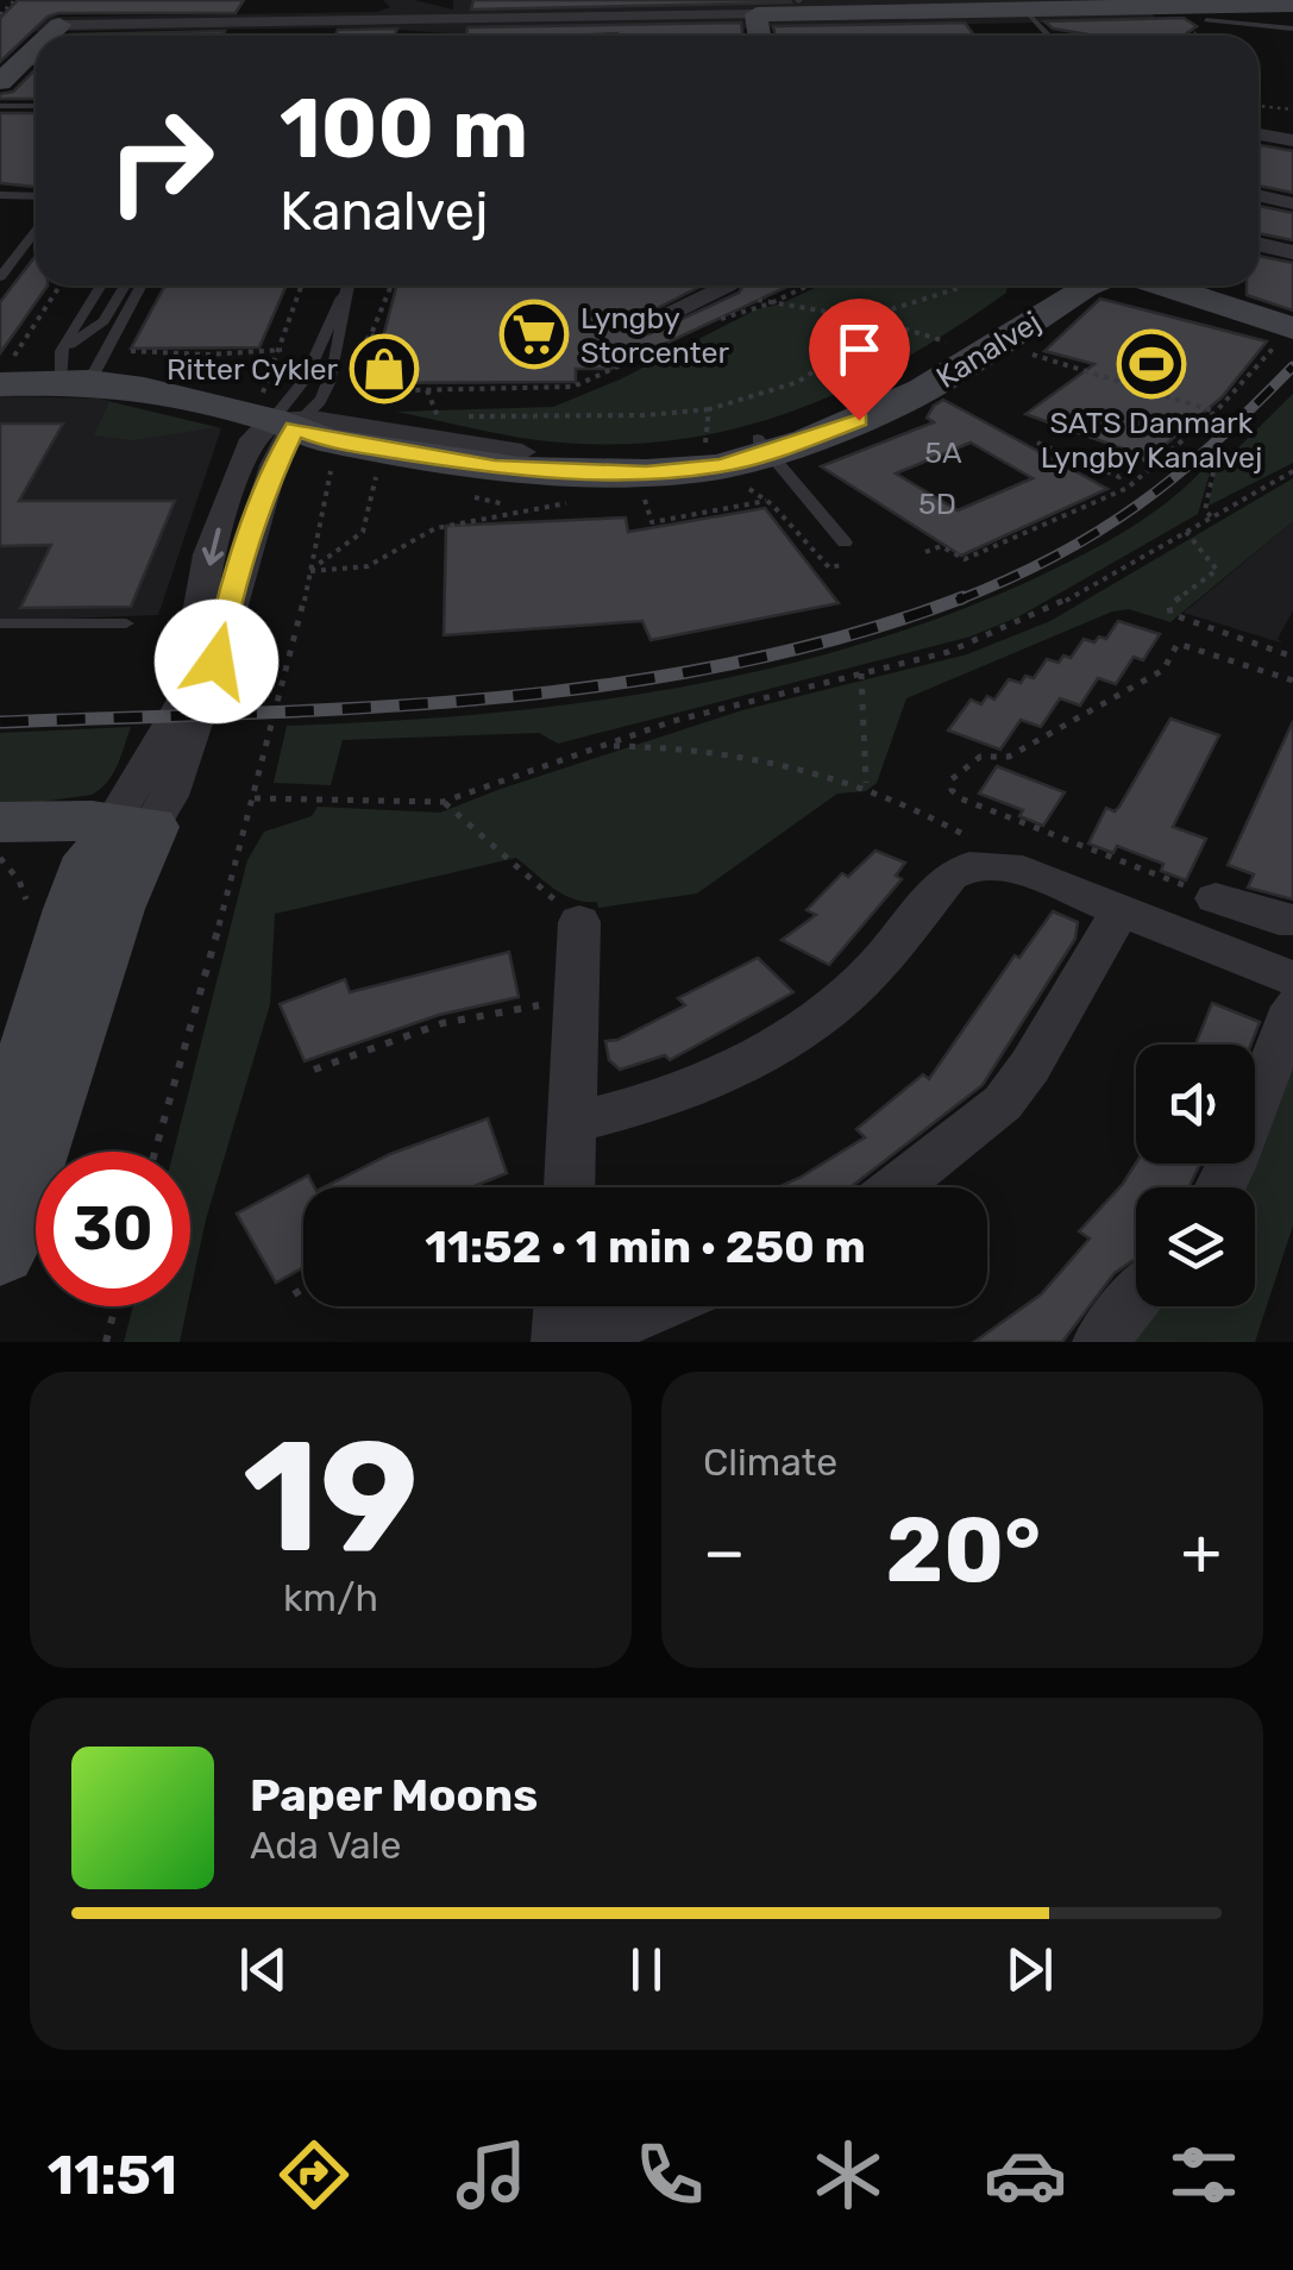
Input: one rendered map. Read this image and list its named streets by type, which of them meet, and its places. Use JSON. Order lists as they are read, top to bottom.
{
  "streets": {
    "street": ["Kanalvej"]
  },
  "places": {
    "supermarket": ["Lyngby Storcenter"],
    "sports": ["SATS Danmark Lyngby Kanalvej"],
    "shop": ["Ritter Cykler"]
  },
  "house_numbers": ["5A", "5D"],
  "page": {
    "turn": ["100 m", "Kanalvej"],
    "limit": "30",
    "trip": "11:52 · 1 min · 250 m",
    "tile": [
      ["19", "km/h"],
      "Climate"
    ],
    "heat": ["−", "20°", "+"],
    "song": ["Paper Moons", "Ada Vale"],
    "tabs": "11:51"
  }
}
